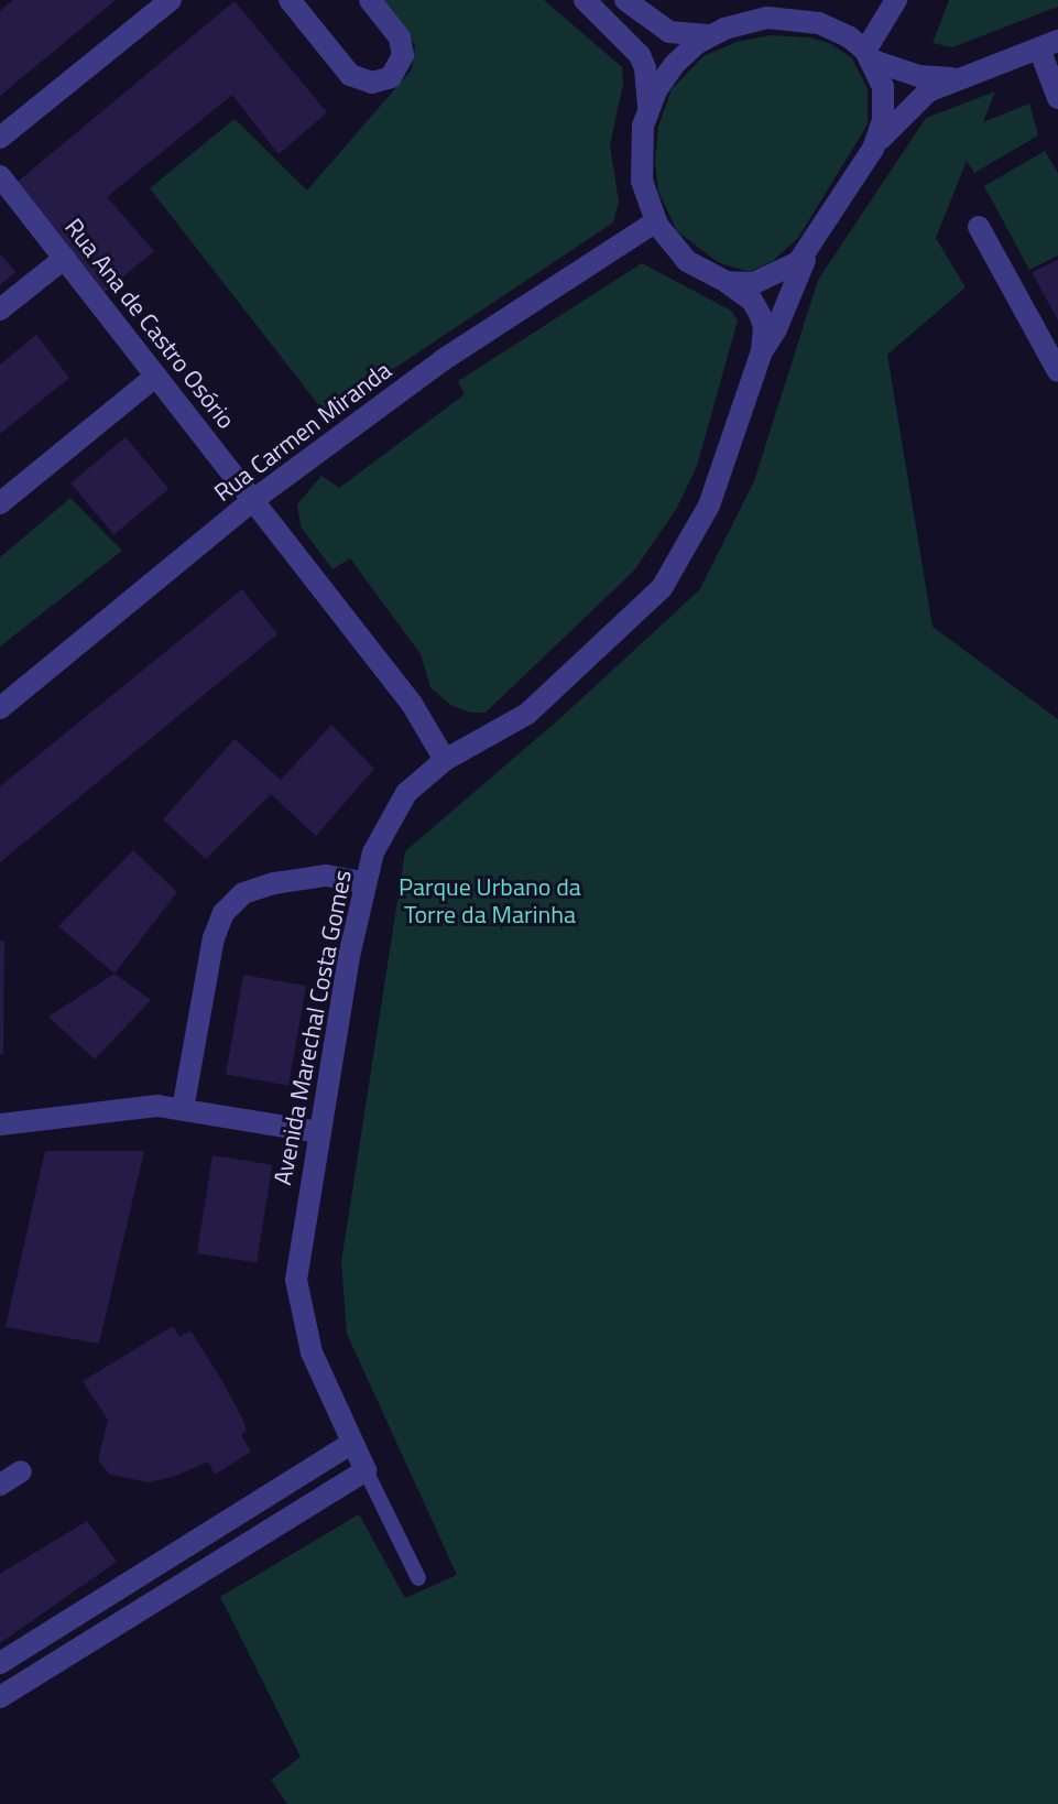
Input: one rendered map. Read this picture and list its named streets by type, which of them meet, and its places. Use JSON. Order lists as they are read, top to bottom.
{
  "streets": {
    "street": ["Rua Ana de Castro Osório", "Rua Carmen Miranda", "Avenida Marechal Costa Gomes"]
  },
  "crossings": [
    ["Rua Ana de Castro Osório", "Rua Carmen Miranda"],
    ["Rua Ana de Castro Osório", "Avenida Marechal Costa Gomes"],
    ["Rua Carmen Miranda", "Avenida Marechal Costa Gomes"]
  ],
  "parks": ["Parque Urbano da Torre da Marinha"]
}
